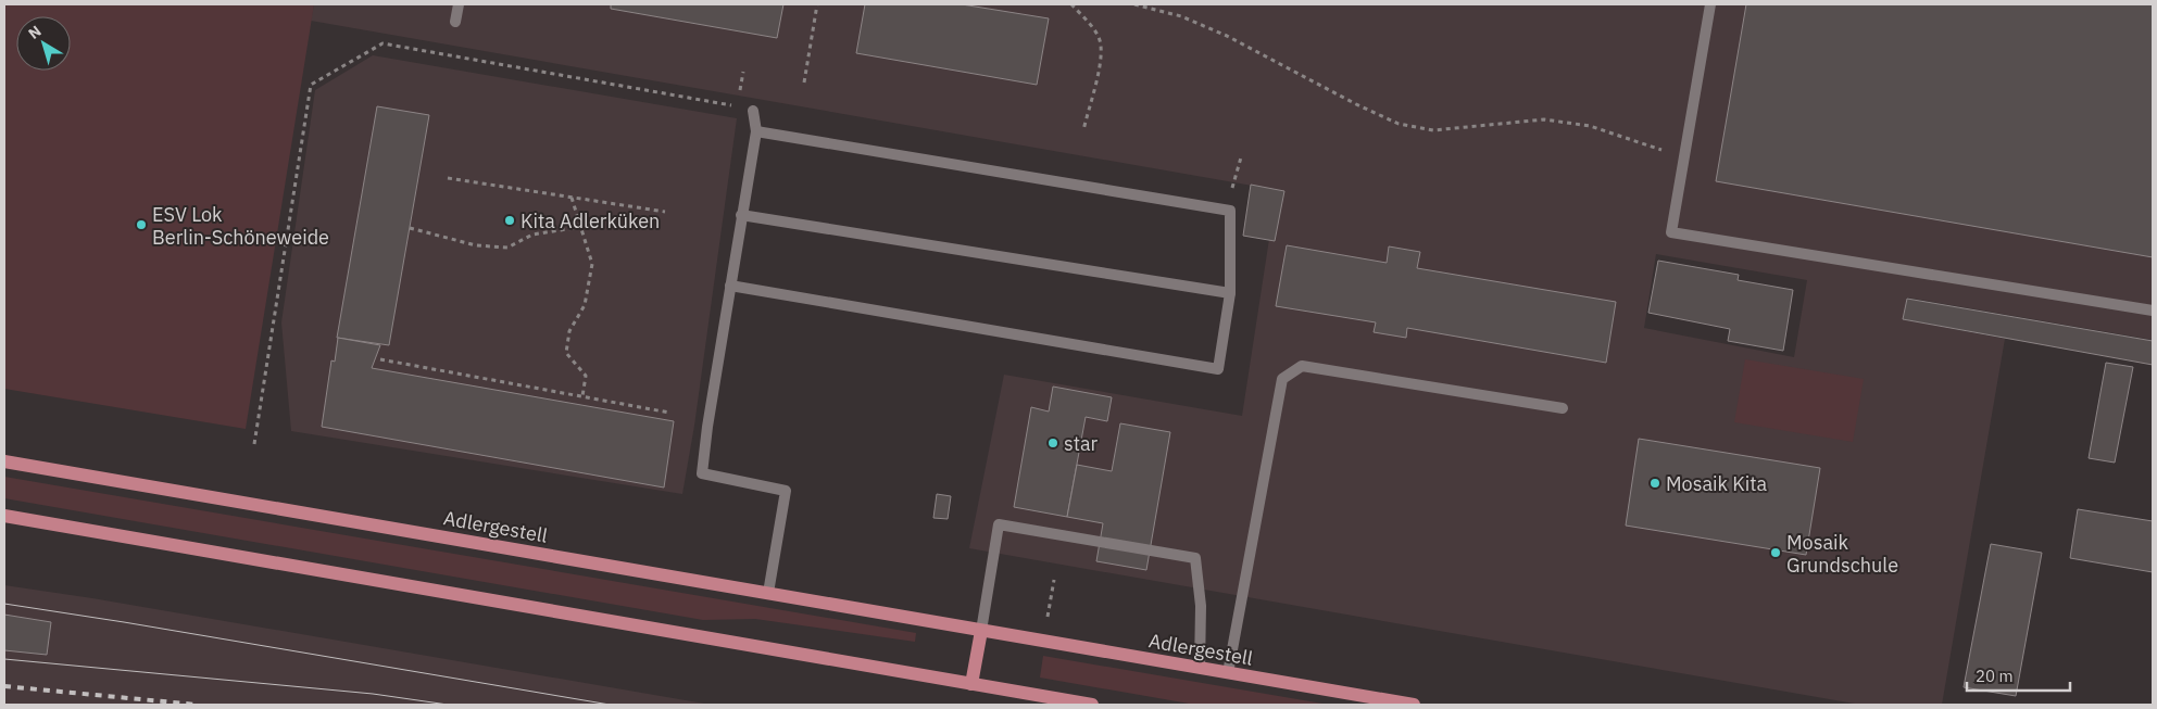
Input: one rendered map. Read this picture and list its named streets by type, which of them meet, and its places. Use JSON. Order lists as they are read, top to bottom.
{
  "streets": {
    "main road": ["Adlergestell"]
  },
  "places": [
    "Kita Adlerküken",
    "ESV Lok Berlin-Schöneweide",
    "star",
    "Mosaik Kita",
    "Mosaik Grundschule"
  ],
  "scale_bar": "20 m",
  "north": "top left"
}
